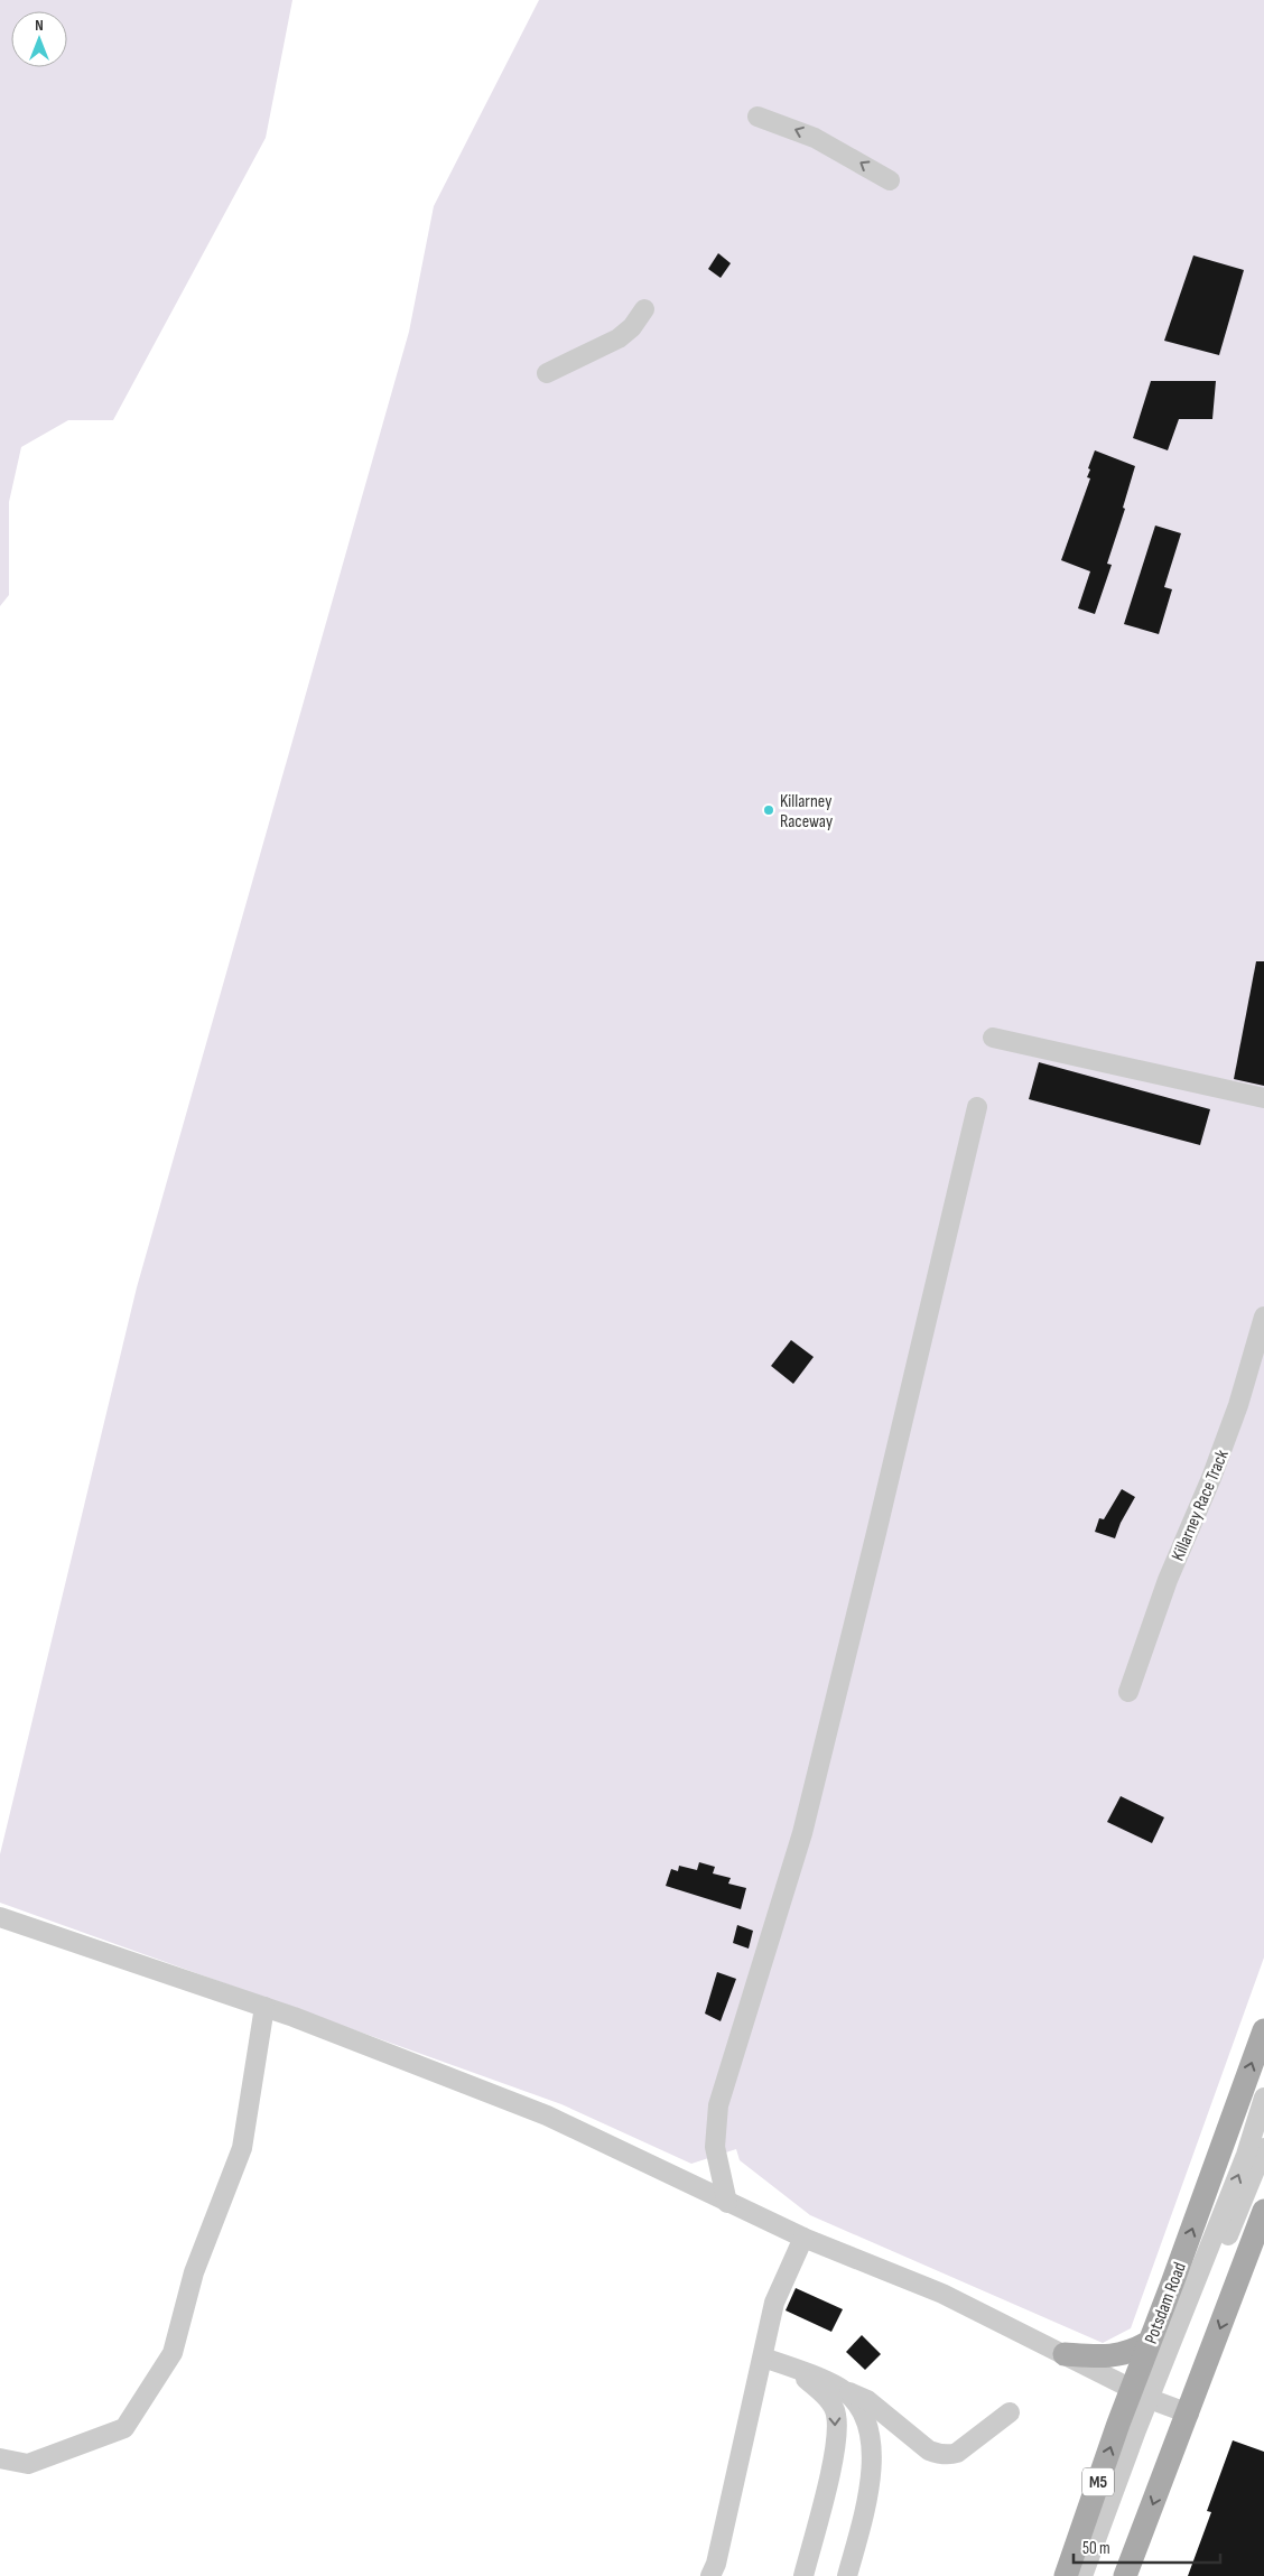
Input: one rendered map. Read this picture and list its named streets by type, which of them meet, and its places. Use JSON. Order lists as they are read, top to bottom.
{
  "streets": {
    "main road": ["Potsdam Road", "M5"],
    "street": ["Killarney Race Track"]
  },
  "places": ["Killarney Raceway"],
  "scale_bar": "50 m",
  "north": "top"
}
